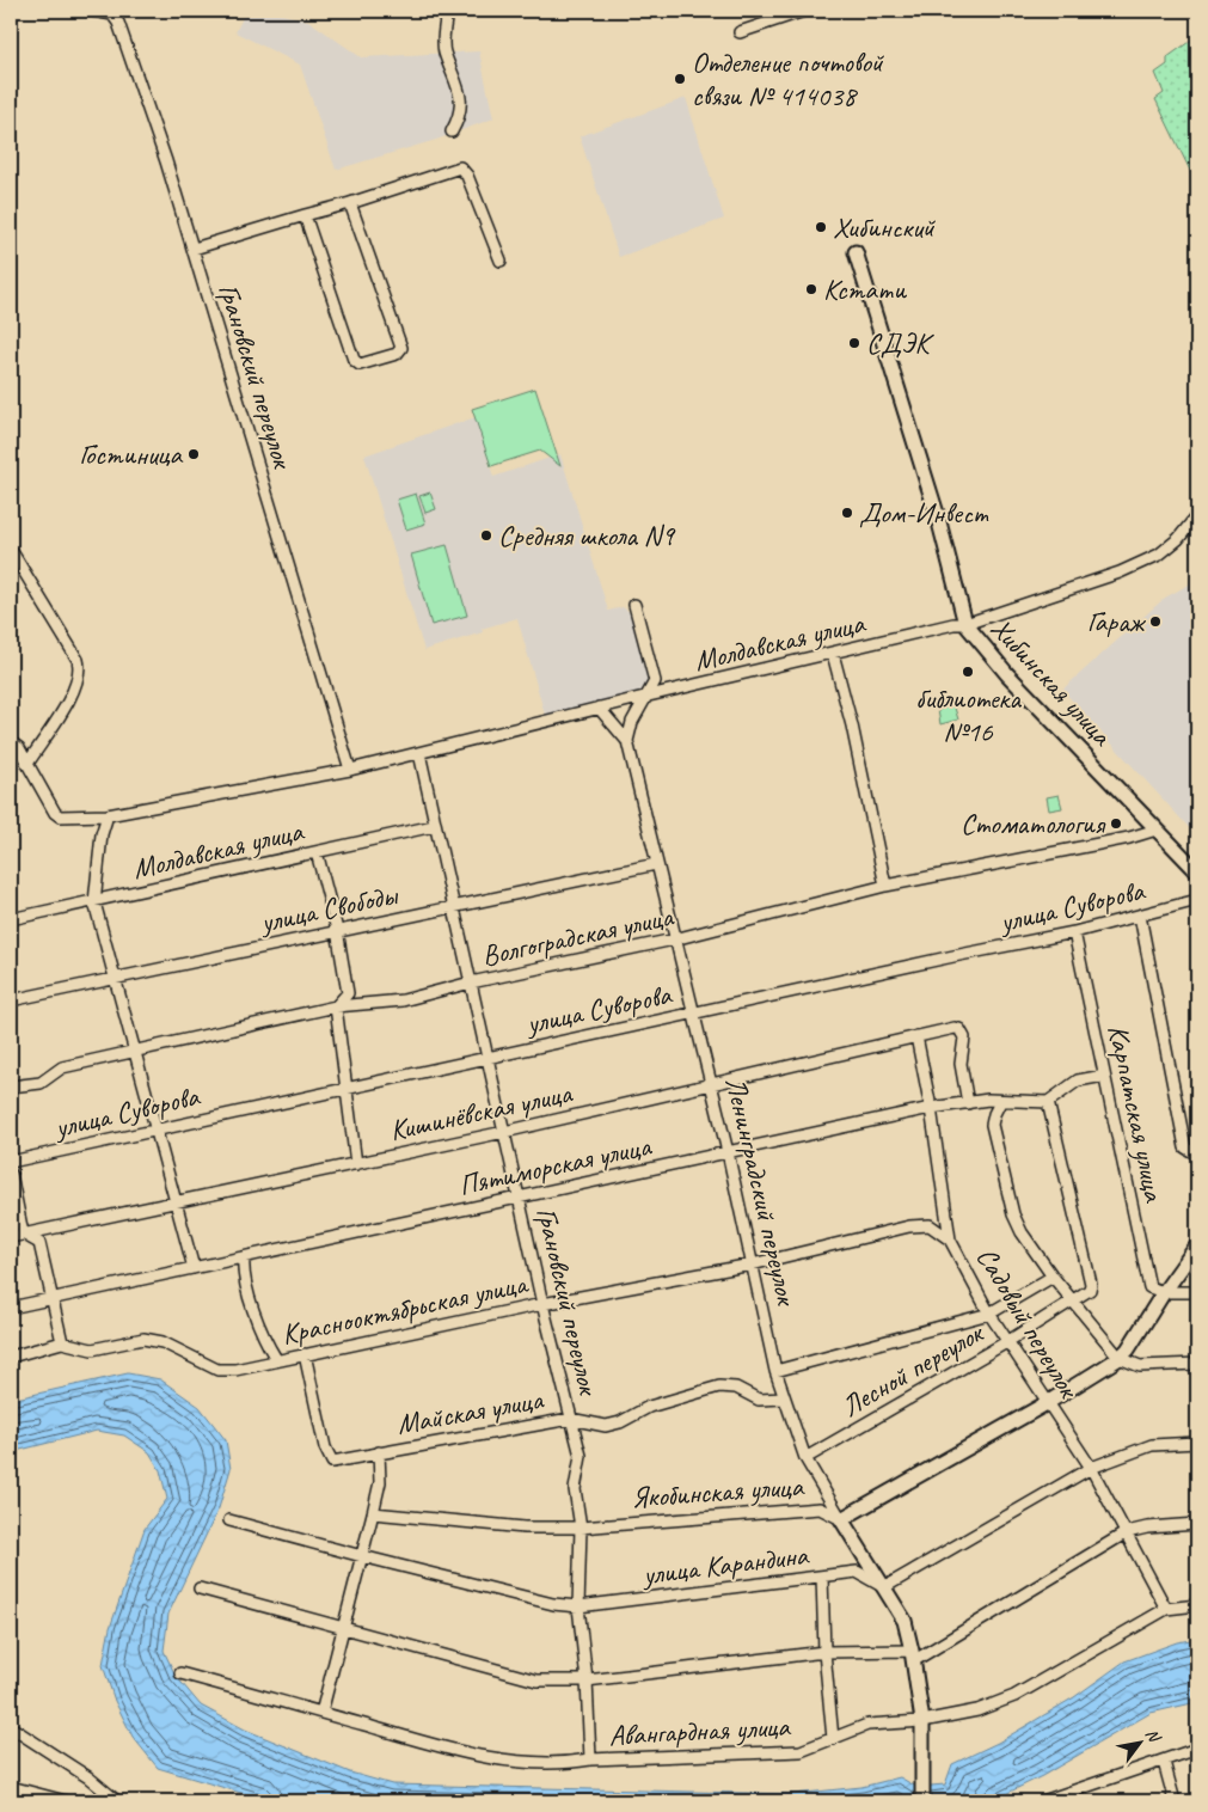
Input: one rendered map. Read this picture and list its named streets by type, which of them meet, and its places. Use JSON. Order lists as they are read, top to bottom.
{
  "streets": {
    "street": [
      "Грановский переулок",
      "Молдавская улица",
      "Хибинская улица",
      "улица Суворова",
      "улица Свободы",
      "Волгоградская улица",
      "Кишинёвская улица",
      "Карпатская улица",
      "Пятиморская улица",
      "Ленинградский переулок",
      "Краснооктябрьская улица",
      "Садовый переулок",
      "Лесной переулок",
      "Майская улица",
      "Якобинская улица",
      "улица Карандина",
      "Авангардная улица"
    ]
  },
  "crossings": [
    ["Грановский переулок", "Молдавская улица"],
    ["Грановский переулок", "улица Суворова"],
    ["Грановский переулок", "улица Свободы"],
    ["Грановский переулок", "Волгоградская улица"],
    ["Грановский переулок", "Кишинёвская улица"],
    ["Грановский переулок", "Пятиморская улица"],
    ["Грановский переулок", "Краснооктябрьская улица"],
    ["Грановский переулок", "Майская улица"],
    ["Грановский переулок", "Якобинская улица"],
    ["Грановский переулок", "улица Карандина"],
    ["Грановский переулок", "Авангардная улица"],
    ["Молдавская улица", "Хибинская улица"],
    ["Хибинская улица", "Волгоградская улица"],
    ["улица Суворова", "Карпатская улица"],
    ["улица Суворова", "Ленинградский переулок"],
    ["улица Свободы", "Ленинградский переулок"],
    ["Волгоградская улица", "Ленинградский переулок"],
    ["Кишинёвская улица", "Пятиморская улица"],
    ["Кишинёвская улица", "Ленинградский переулок"],
    ["Кишинёвская улица", "Садовый переулок"],
    ["Пятиморская улица", "Ленинградский переулок"],
    ["Пятиморская улица", "Садовый переулок"],
    ["Ленинградский переулок", "Краснооктябрьская улица"],
    ["Ленинградский переулок", "Лесной переулок"],
    ["Ленинградский переулок", "Майская улица"],
    ["Ленинградский переулок", "Якобинская улица"],
    ["Ленинградский переулок", "улица Карандина"],
    ["Ленинградский переулок", "Авангардная улица"],
    ["Краснооктябрьская улица", "Садовый переулок"],
    ["Краснооктябрьская улица", "Майская улица"],
    ["Садовый переулок", "Лесной переулок"],
    ["Садовый переулок", "Якобинская улица"],
    ["Садовый переулок", "Авангардная улица"]
  ],
  "places": [
    "Отделение почтовой связи № 414038",
    "Хибинский",
    "Кстати",
    "СДЭК",
    "Гостиница",
    "Дом-Инвест",
    "Средняя школа N9",
    "Гараж",
    "библиотека №16",
    "Стоматология"
  ],
  "north": "top right"
}
